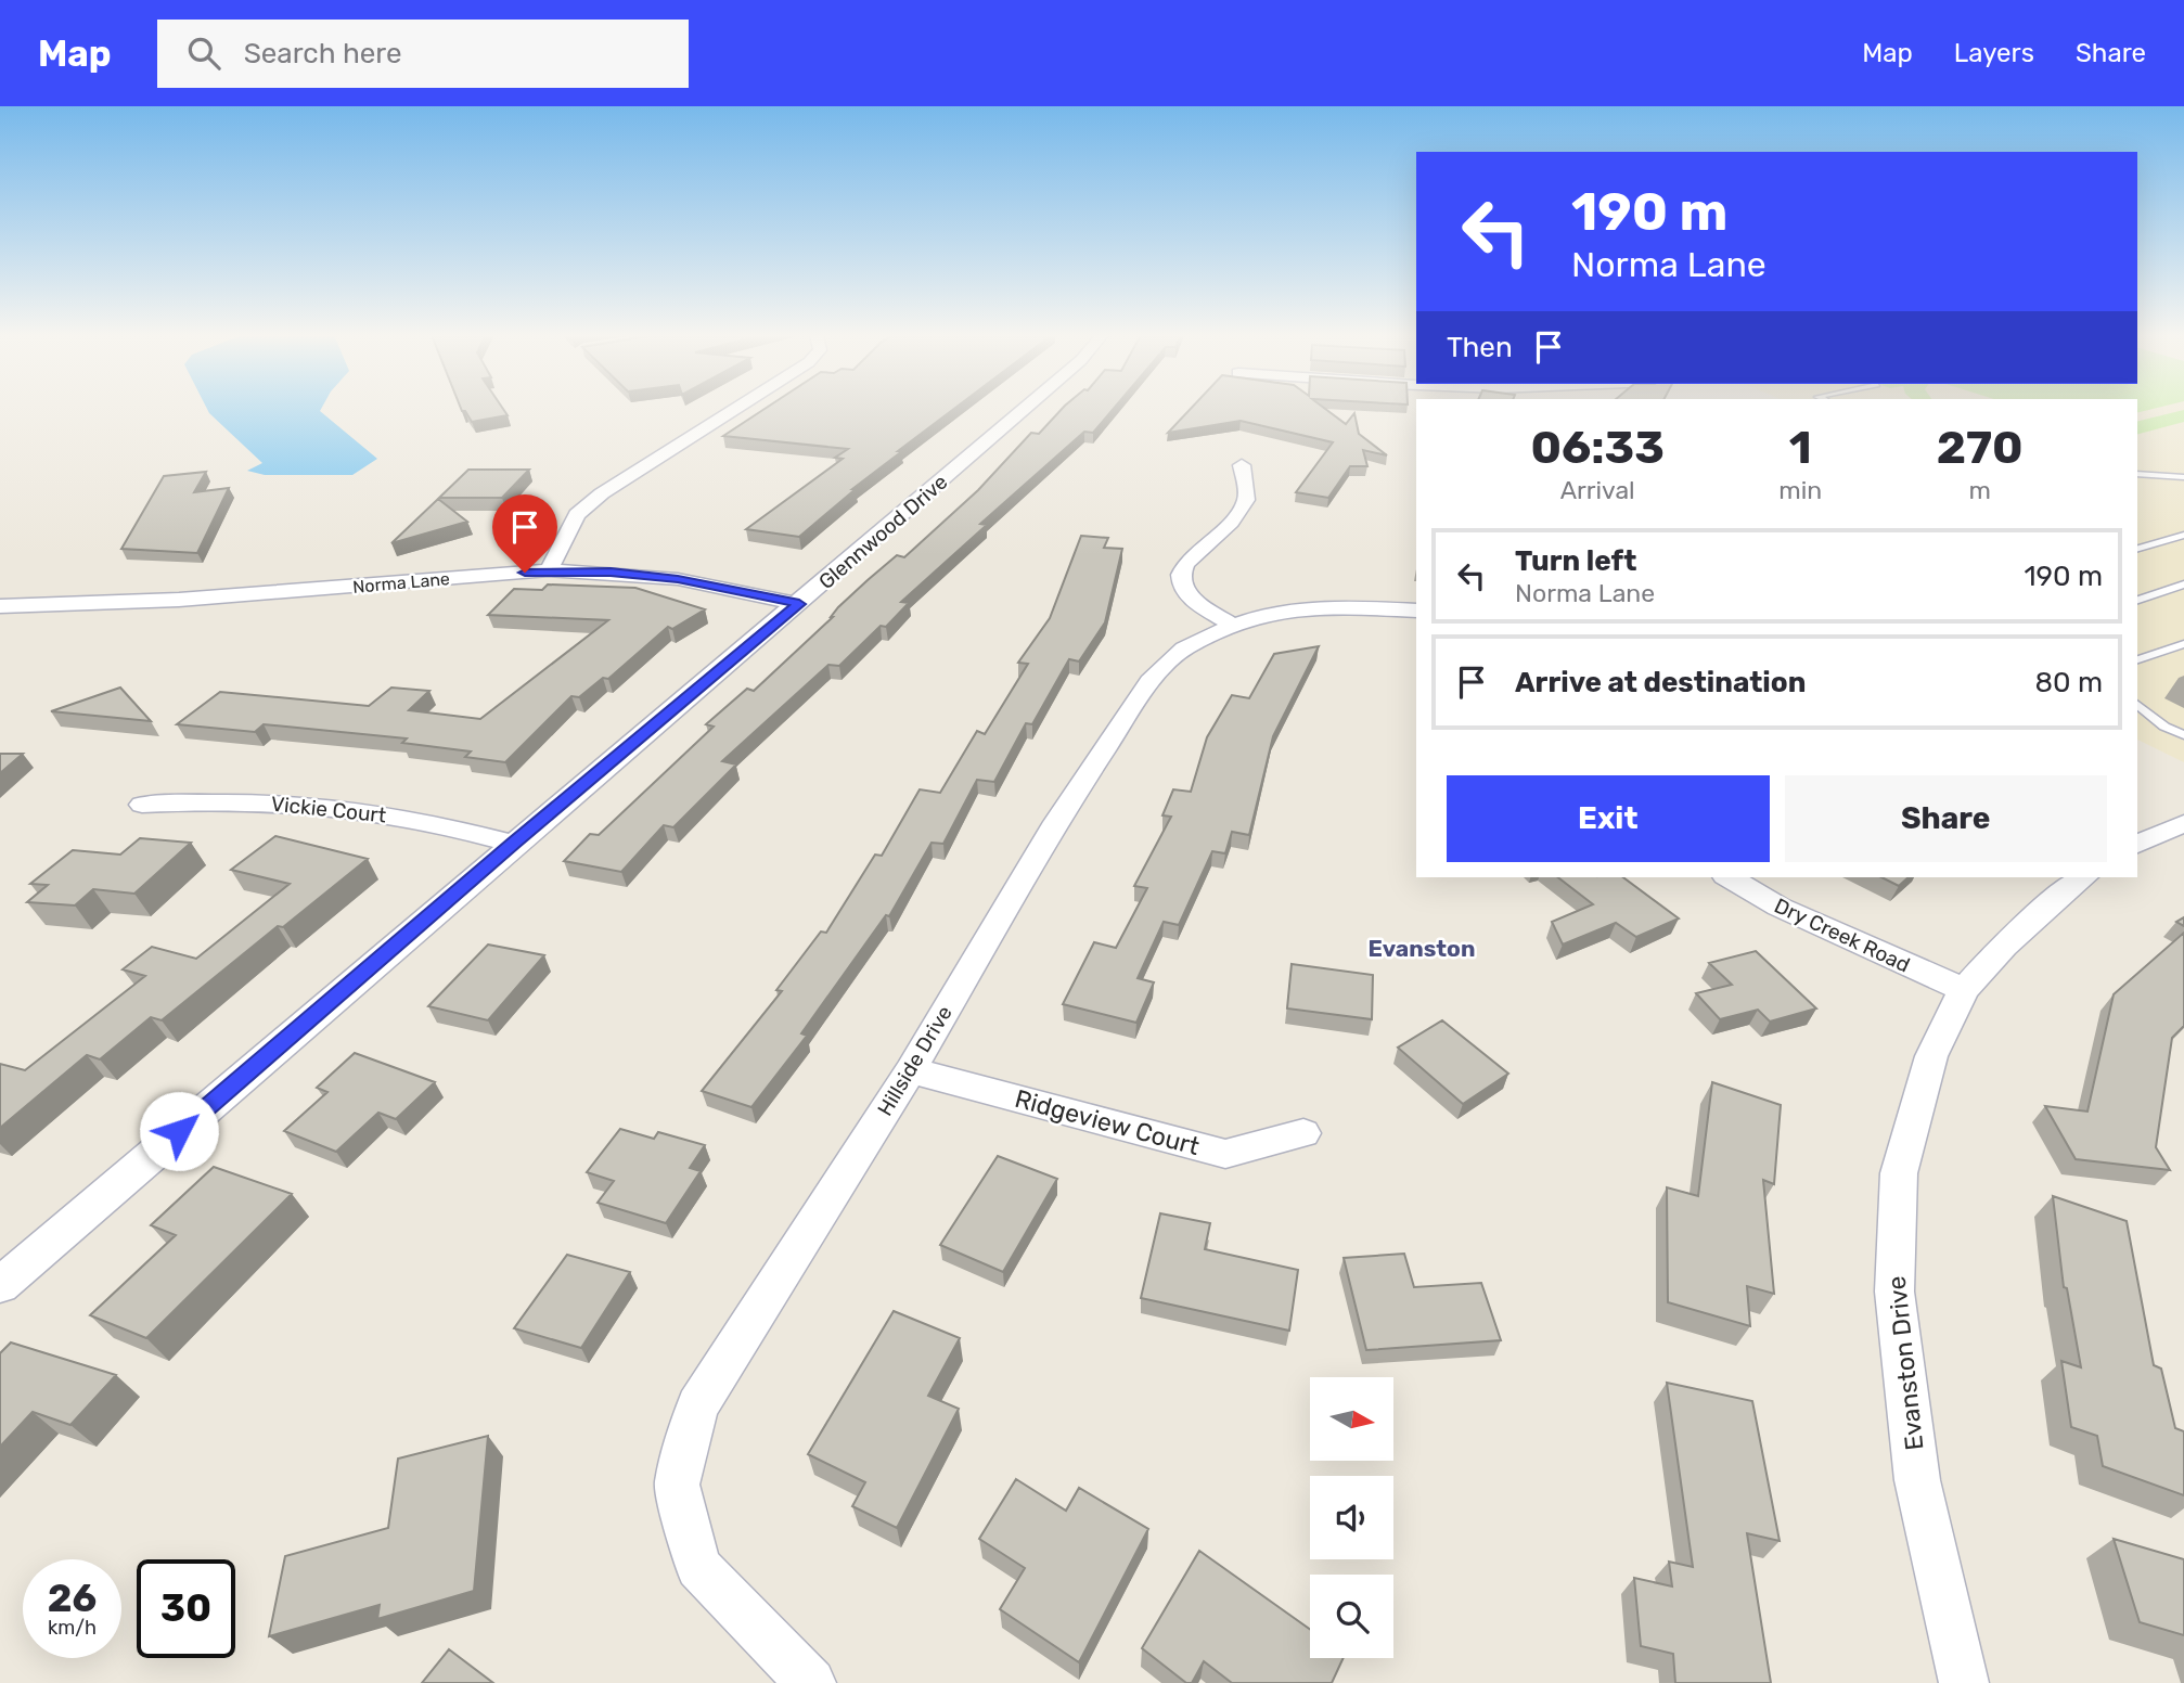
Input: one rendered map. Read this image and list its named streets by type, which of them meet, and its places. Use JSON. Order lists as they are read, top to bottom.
{
  "streets": {
    "street": [
      "Glennwood Drive",
      "Norma Lane",
      "Vickie Court",
      "Dry Creek Road",
      "Hillside Drive",
      "Ridgeview Court",
      "Evanston Drive"
    ]
  },
  "crossings": [
    ["Glennwood Drive", "Norma Lane"],
    ["Glennwood Drive", "Vickie Court"],
    ["Dry Creek Road", "Evanston Drive"],
    ["Hillside Drive", "Ridgeview Court"]
  ],
  "districts": ["Evanston"],
  "north": "right",
  "page": {
    "header": "Map",
    "search": "Search here",
    "nav": ["Map", "Layers", "Share"],
    "turn": ["190 m", "Norma Lane"],
    "then": "Then",
    "eta": [
      "06:33",
      "Arrival",
      "1",
      "min",
      "270",
      "m"
    ],
    "list": [
      {
        "name": "Turn left",
        "note": "Norma Lane",
        "value": "190 m"
      },
      {
        "name": "Arrive at destination",
        "value": "80 m"
      }
    ],
    "buttons": ["Exit", "Share"],
    "speed": "26 km/h",
    "limit": "30"
  }
}
